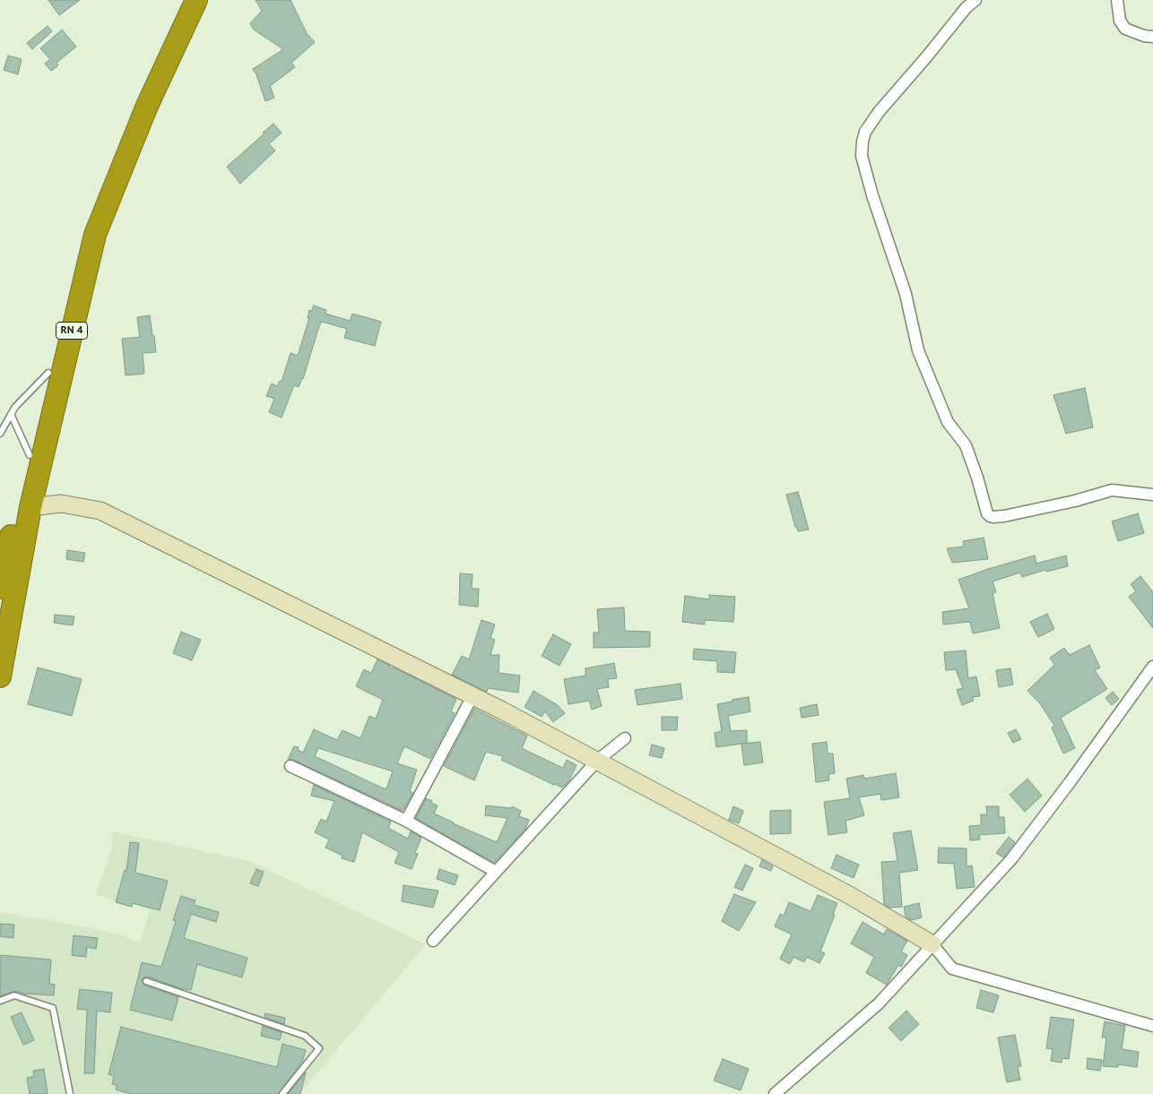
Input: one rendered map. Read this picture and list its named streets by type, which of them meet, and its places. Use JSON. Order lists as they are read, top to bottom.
{
  "streets": {
    "highway": ["RN 4"]
  }
}
